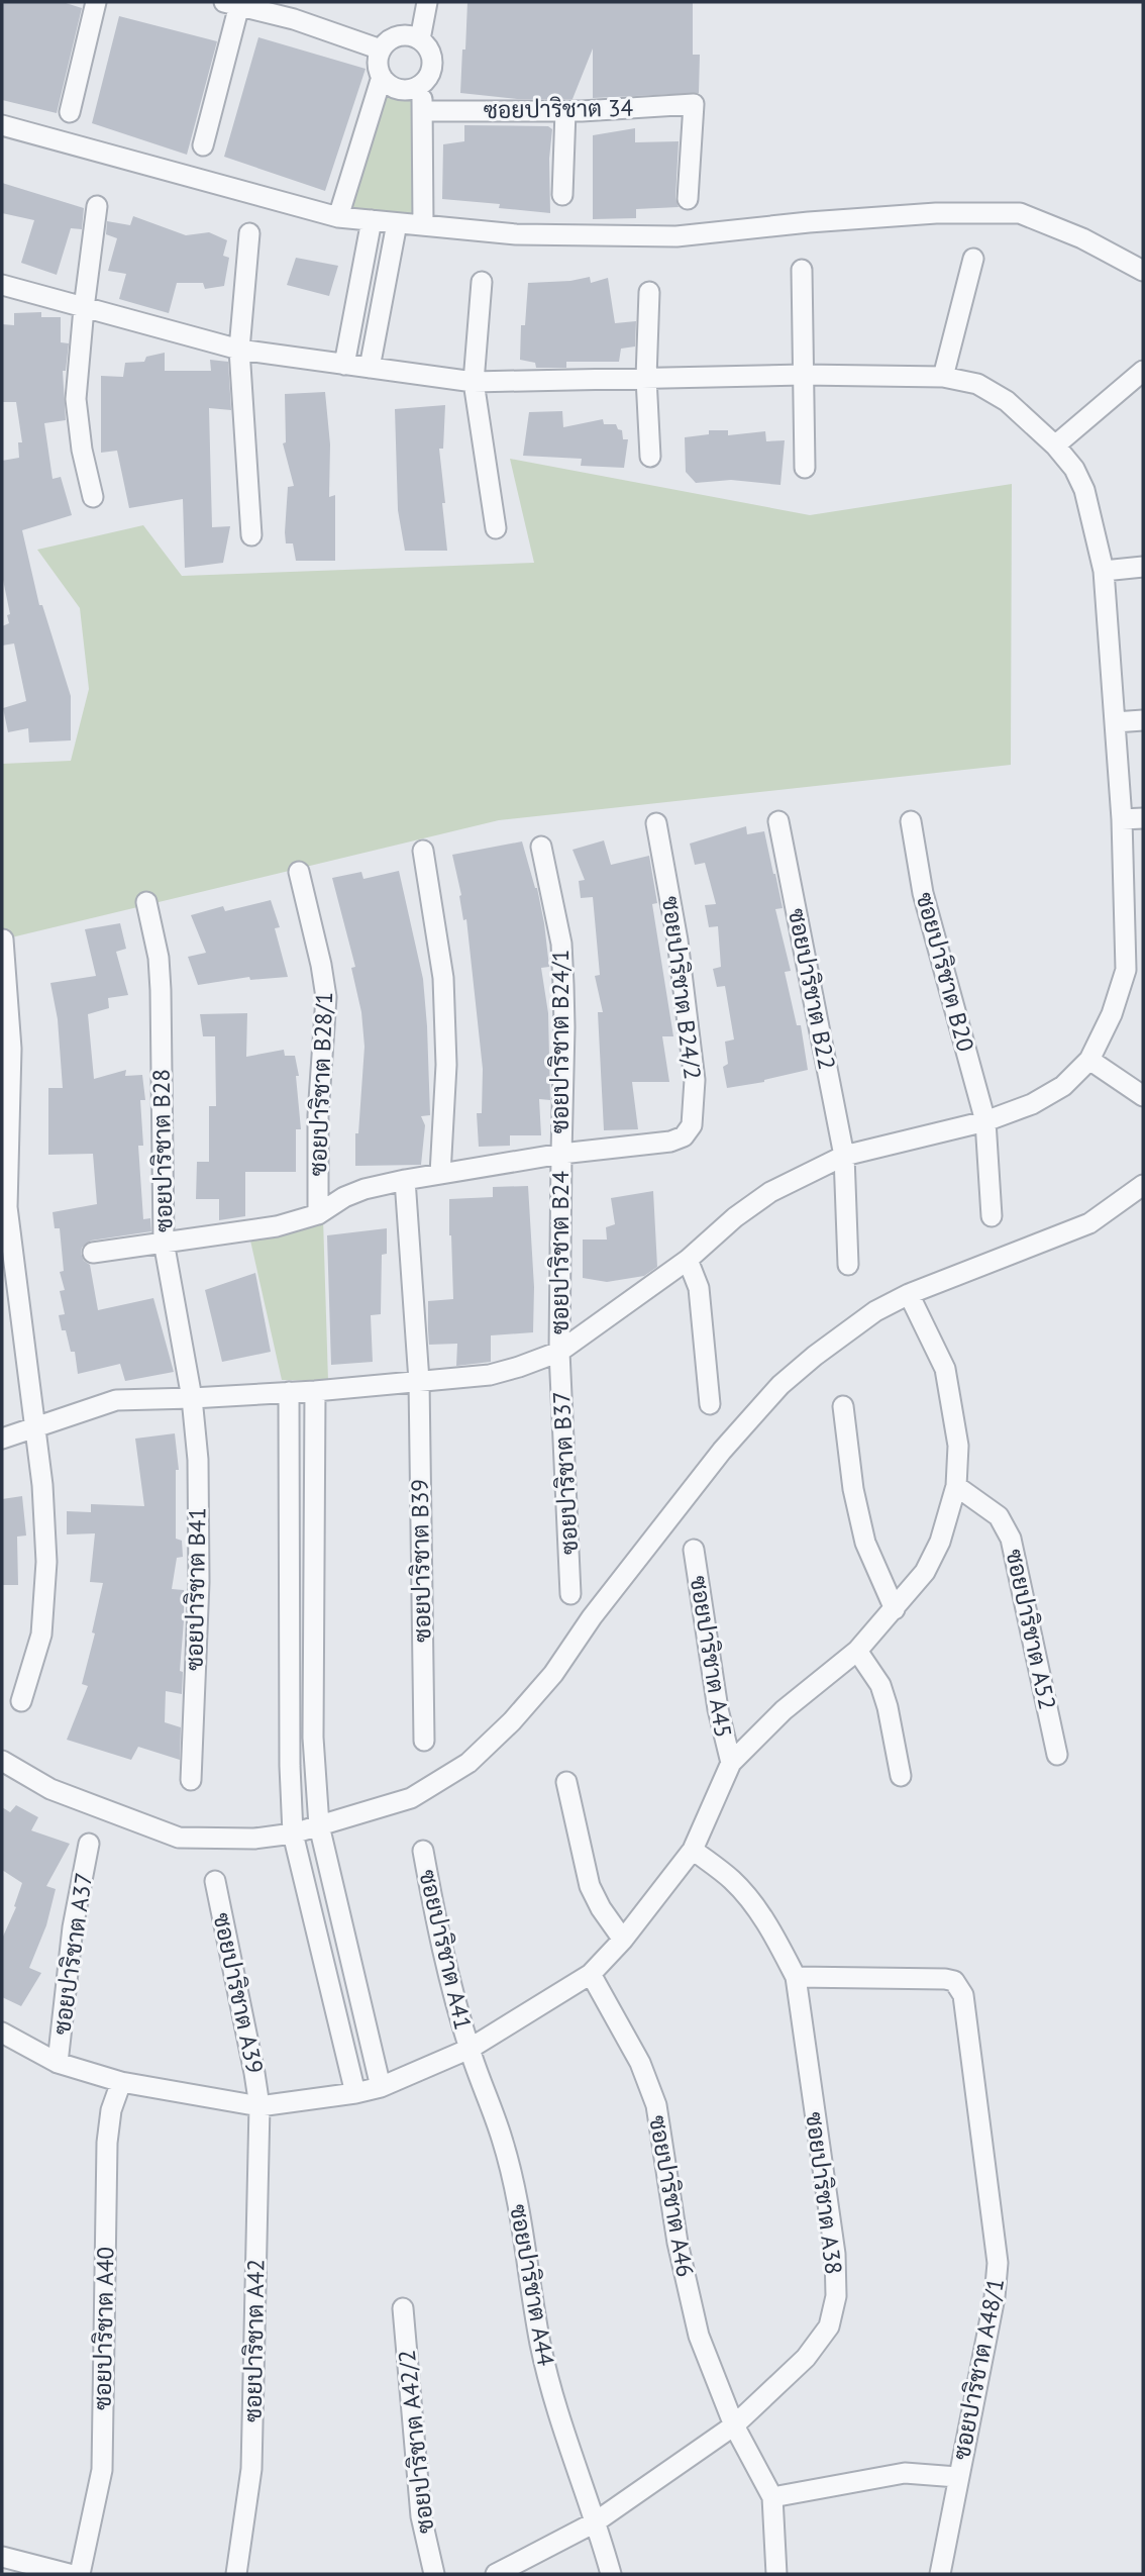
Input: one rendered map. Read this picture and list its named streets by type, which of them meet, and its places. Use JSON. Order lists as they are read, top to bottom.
{
  "streets": {
    "street": [
      "ซอยปาริชาต 34",
      "ซอยปาริชาต B20",
      "ซอยปาริชาต B24/2",
      "ซอยปาริชาต B22",
      "ซอยปาริชาต B24/1",
      "ซอยปาริชาต B28/1",
      "ซอยปาริชาต B28",
      "ซอยปาริชาต B24",
      "ซอยปาริชาต B37",
      "ซอยปาริชาต B39",
      "ซอยปาริชาต B41",
      "ซอยปาริชาต A52",
      "ซอยปาริชาต A45",
      "ซอยปาริชาต A41",
      "ซอยปาริชาต A37",
      "ซอยปาริชาต A39",
      "ซอยปาริชาต A38",
      "ซอยปาริชาต A46",
      "ซอยปาริชาต A44",
      "ซอยปาริชาต A40",
      "ซอยปาริชาต A42",
      "ซอยปาริชาต A48/1",
      "ซอยปาริชาต A42/2"
    ]
  },
  "crossings": [
    ["ซอยปาริชาต B24/2", "ซอยปาริชาต B24/1"],
    ["ซอยปาริชาต B24/2", "ซอยปาริชาต B24"],
    ["ซอยปาริชาต B24/1", "ซอยปาริชาต B24"],
    ["ซอยปาริชาต B28", "ซอยปาริชาต B41"],
    ["ซอยปาริชาต B24", "ซอยปาริชาต B37"],
    ["ซอยปาริชาต A41", "ซอยปาริชาต A44"],
    ["ซอยปาริชาต A39", "ซอยปาริชาต A42"],
    ["ซอยปาริชาต A38", "ซอยปาริชาต A46"],
    ["ซอยปาริชาต A38", "ซอยปาริชาต A44"],
    ["ซอยปาริชาต A38", "ซอยปาริชาต A48/1"]
  ]
}
